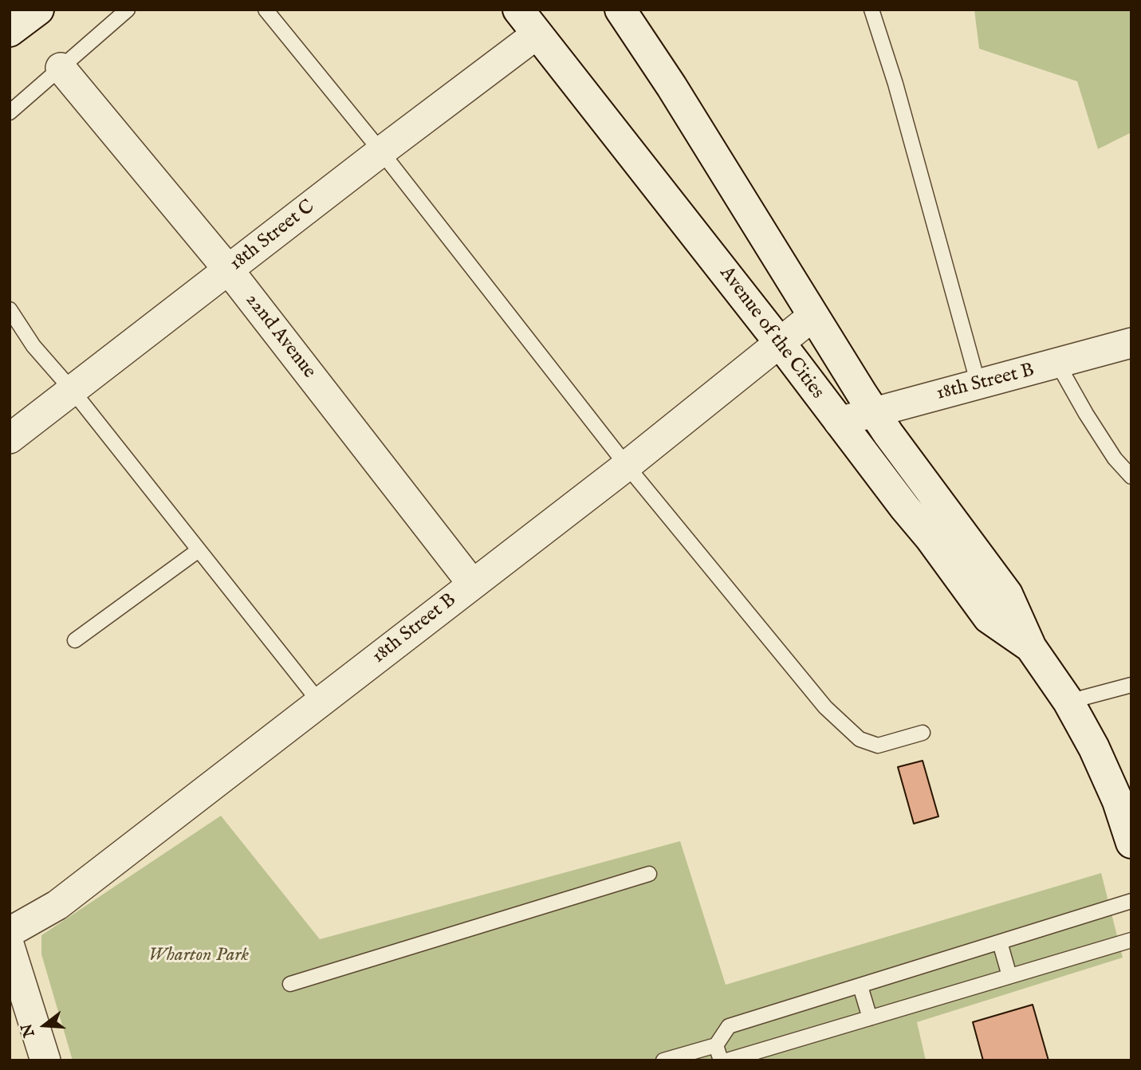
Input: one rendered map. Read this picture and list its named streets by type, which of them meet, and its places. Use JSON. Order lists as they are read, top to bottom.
{
  "streets": {
    "main road": ["Avenue of the Cities"],
    "street": ["18th Street C", "22nd Avenue", "18th Street B"]
  },
  "crossings": [
    ["18th Street C", "Avenue of the Cities"],
    ["18th Street C", "22nd Avenue"],
    ["Avenue of the Cities", "18th Street B"],
    ["22nd Avenue", "18th Street B"]
  ],
  "parks": ["Wharton Park"],
  "north": "left"
}
